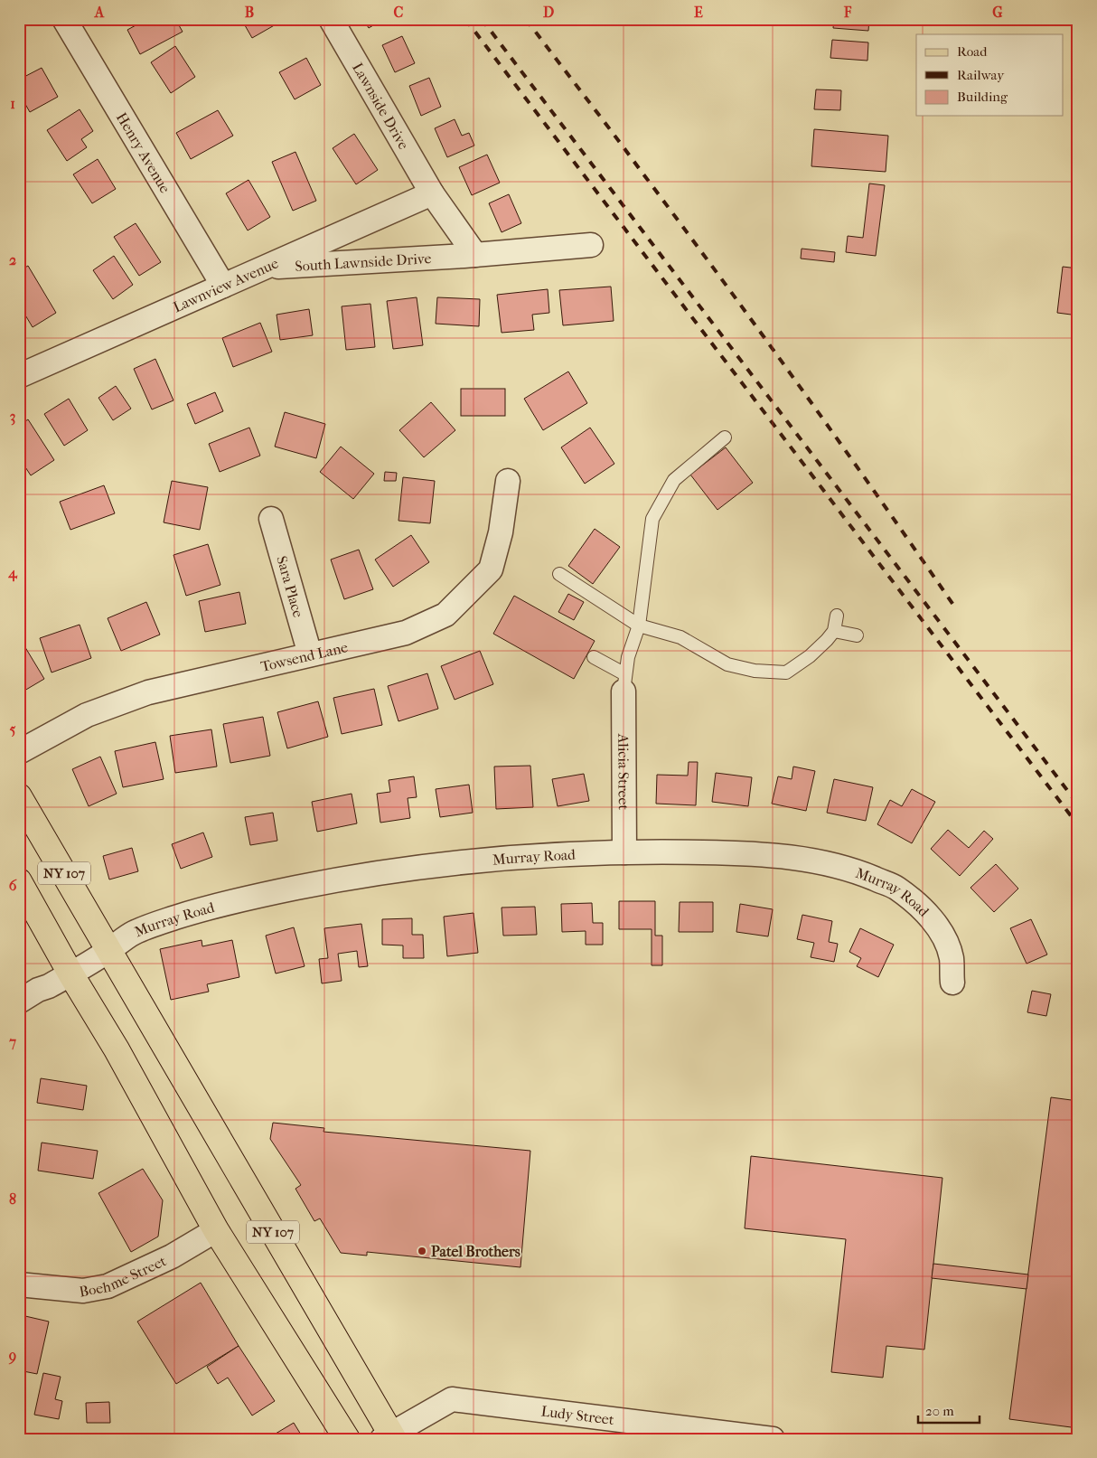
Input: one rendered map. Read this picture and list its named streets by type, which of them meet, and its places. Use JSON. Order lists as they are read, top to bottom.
{
  "streets": {
    "main road": ["NY 107"],
    "street": [
      "Lawnside Drive",
      "Henry Avenue",
      "South Lawnside Drive",
      "Lawnview Avenue",
      "Sara Place",
      "Towsend Lane",
      "Alicia Street",
      "Murray Road",
      "Boehme Street",
      "Ludy Street"
    ]
  },
  "crossings": [
    ["Lawnside Drive", "South Lawnside Drive"],
    ["Lawnside Drive", "Lawnview Avenue"],
    ["Henry Avenue", "Lawnview Avenue"],
    ["South Lawnside Drive", "Lawnview Avenue"],
    ["Sara Place", "Towsend Lane"],
    ["Alicia Street", "Murray Road"],
    ["Murray Road", "NY 107"],
    ["NY 107", "Boehme Street"],
    ["NY 107", "Ludy Street"]
  ],
  "places": ["Patel Brothers"],
  "legend": ["Road", "Railway", "Building"],
  "scale_bar": "20 m",
  "grid": {
    "columns": [
      "A",
      "B",
      "C",
      "D",
      "E",
      "F",
      "G"
    ],
    "rows": [
      "1",
      "2",
      "3",
      "4",
      "5",
      "6",
      "7",
      "8",
      "9"
    ]
  }
}
